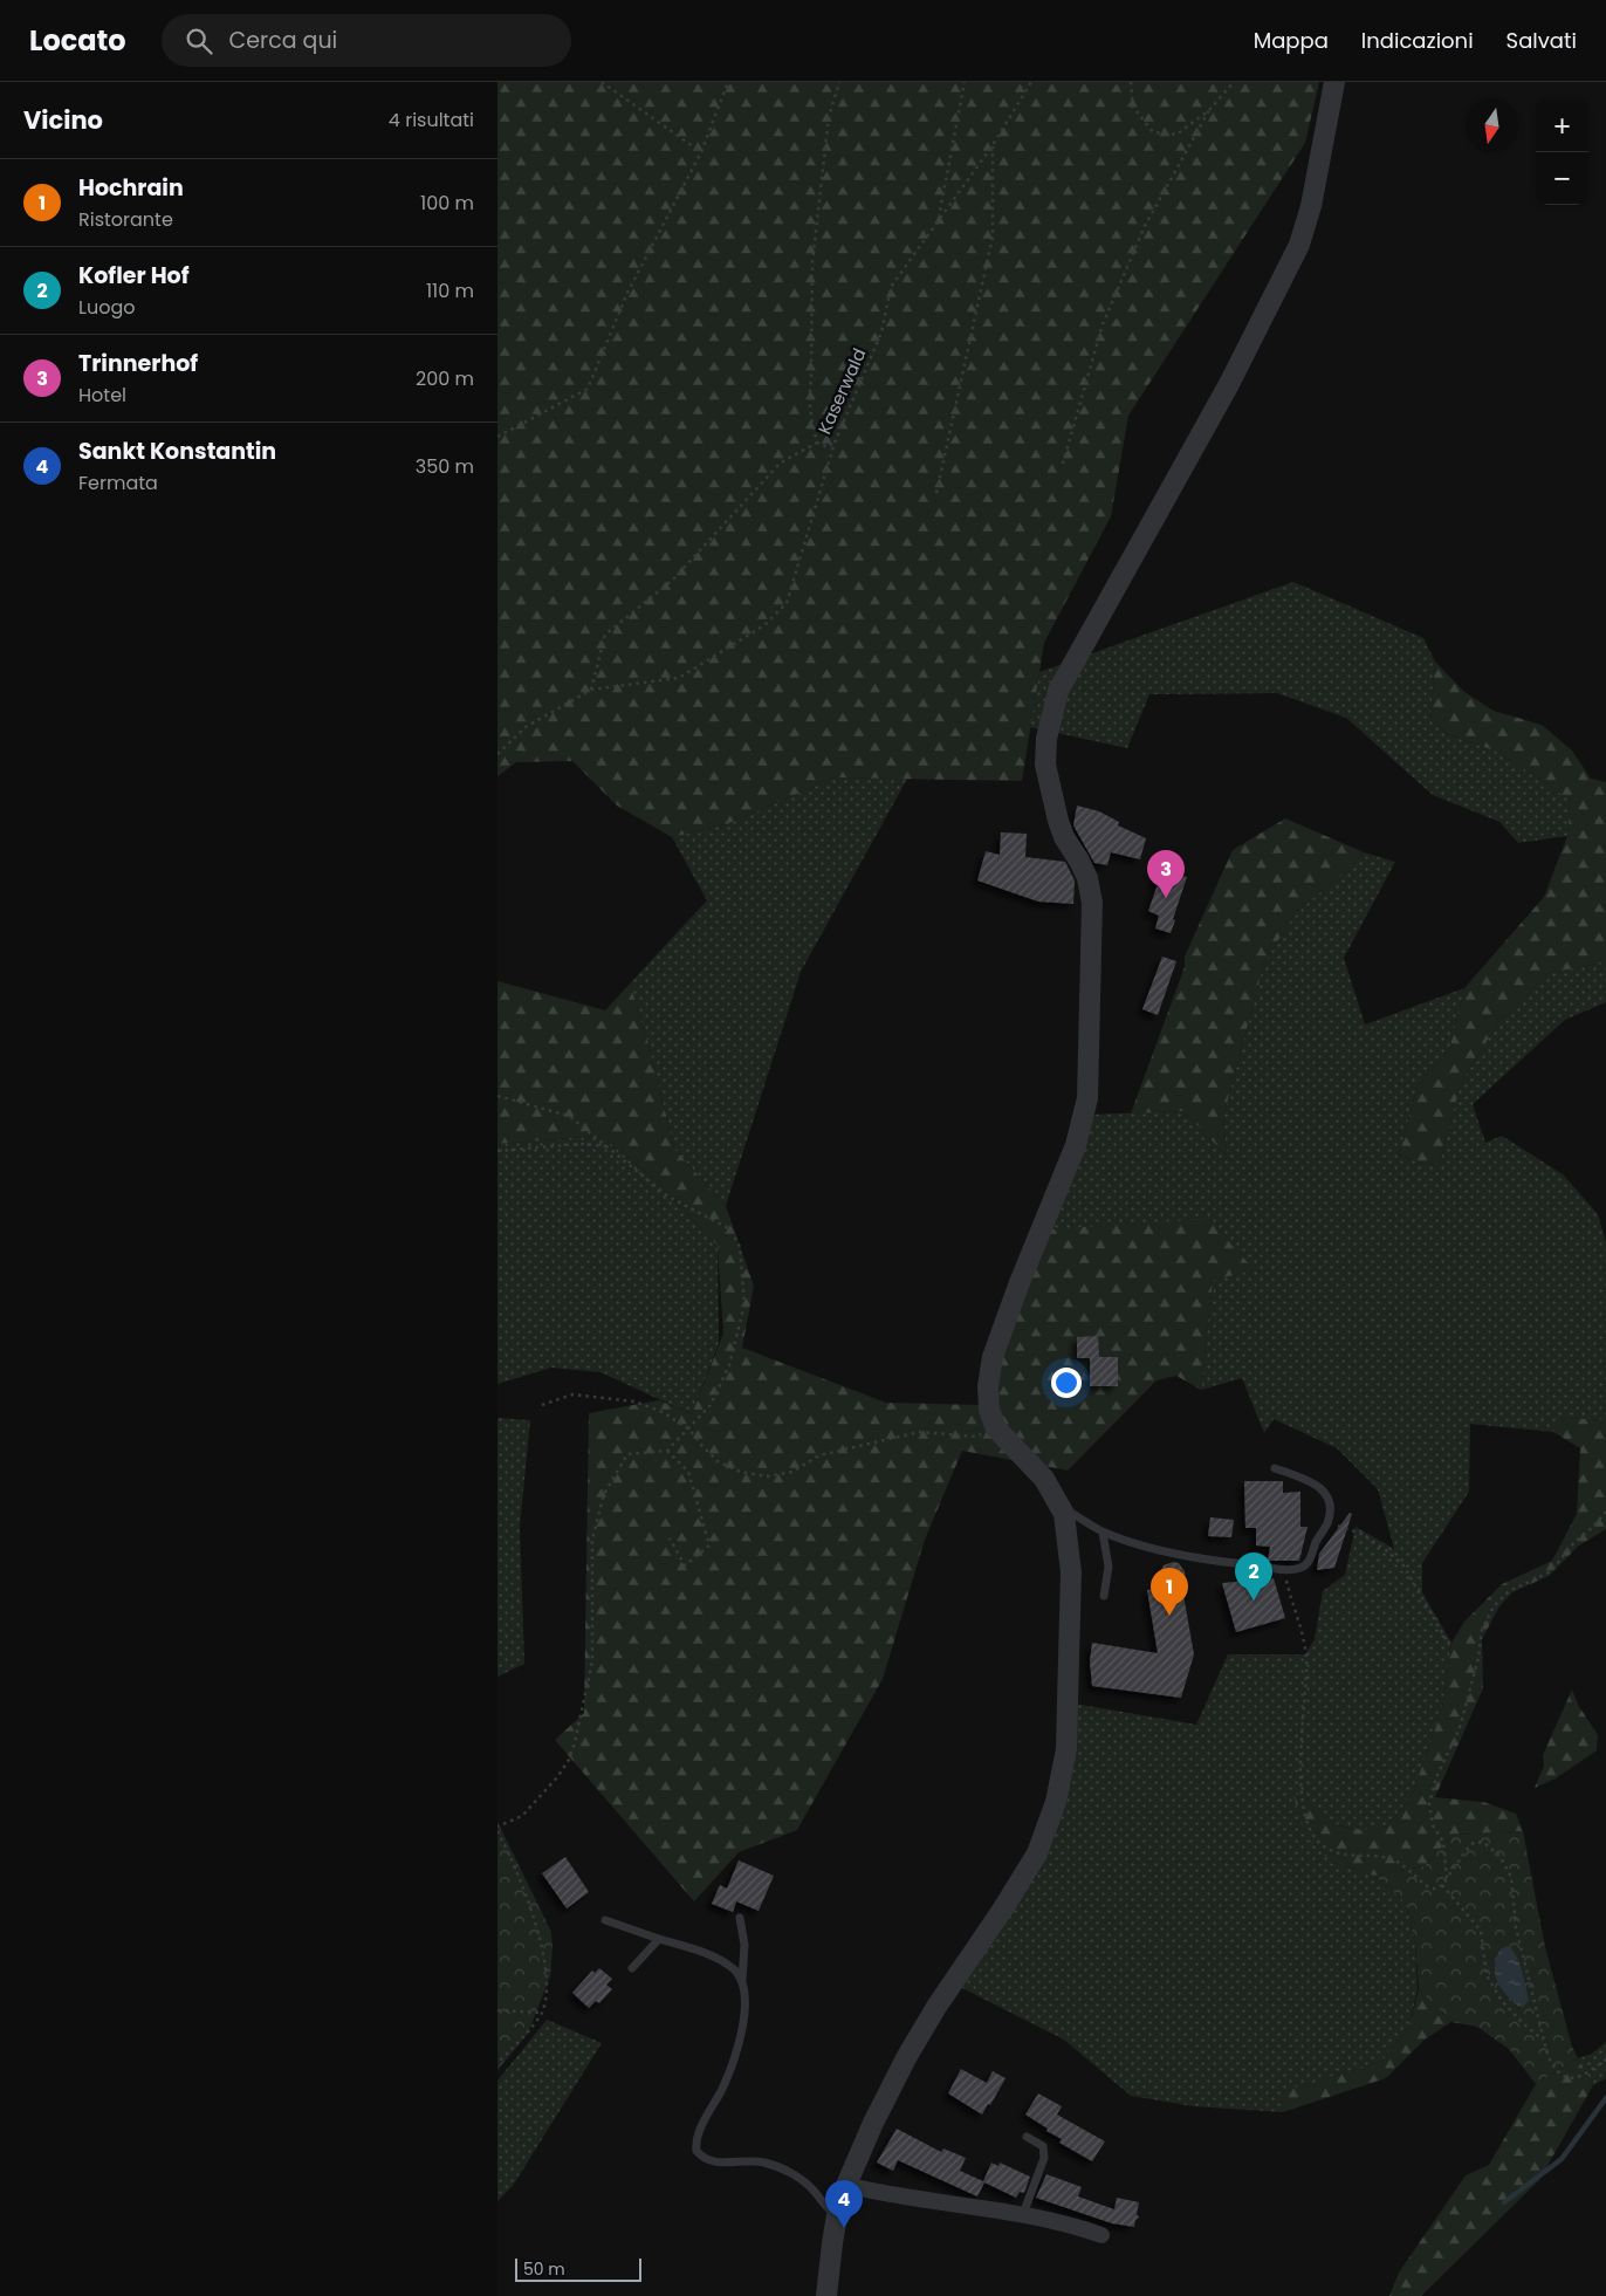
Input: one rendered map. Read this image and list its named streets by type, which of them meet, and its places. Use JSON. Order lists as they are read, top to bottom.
{
  "streets": {
    "path": ["Kaserwald"]
  },
  "scale_bar": "50 m",
  "north": "bottom",
  "page": {
    "header": "Locato",
    "search": "Cerca qui",
    "nav": ["Mappa", "Indicazioni", "Salvati"],
    "heading": ["Vicino", "4 risultati"],
    "map_buttons": ["+", "−"],
    "list": [
      {
        "mark": "1",
        "name": "Hochrain",
        "note": "Ristorante",
        "value": "100 m"
      },
      {
        "mark": "2",
        "name": "Kofler Hof",
        "note": "Luogo",
        "value": "110 m"
      },
      {
        "mark": "3",
        "name": "Trinnerhof",
        "note": "Hotel",
        "value": "200 m"
      },
      {
        "mark": "4",
        "name": "Sankt Konstantin",
        "note": "Fermata",
        "value": "350 m"
      }
    ],
    "pins": [
      "3",
      "2",
      "1",
      "4"
    ],
    "scale": "50 m"
  }
}
